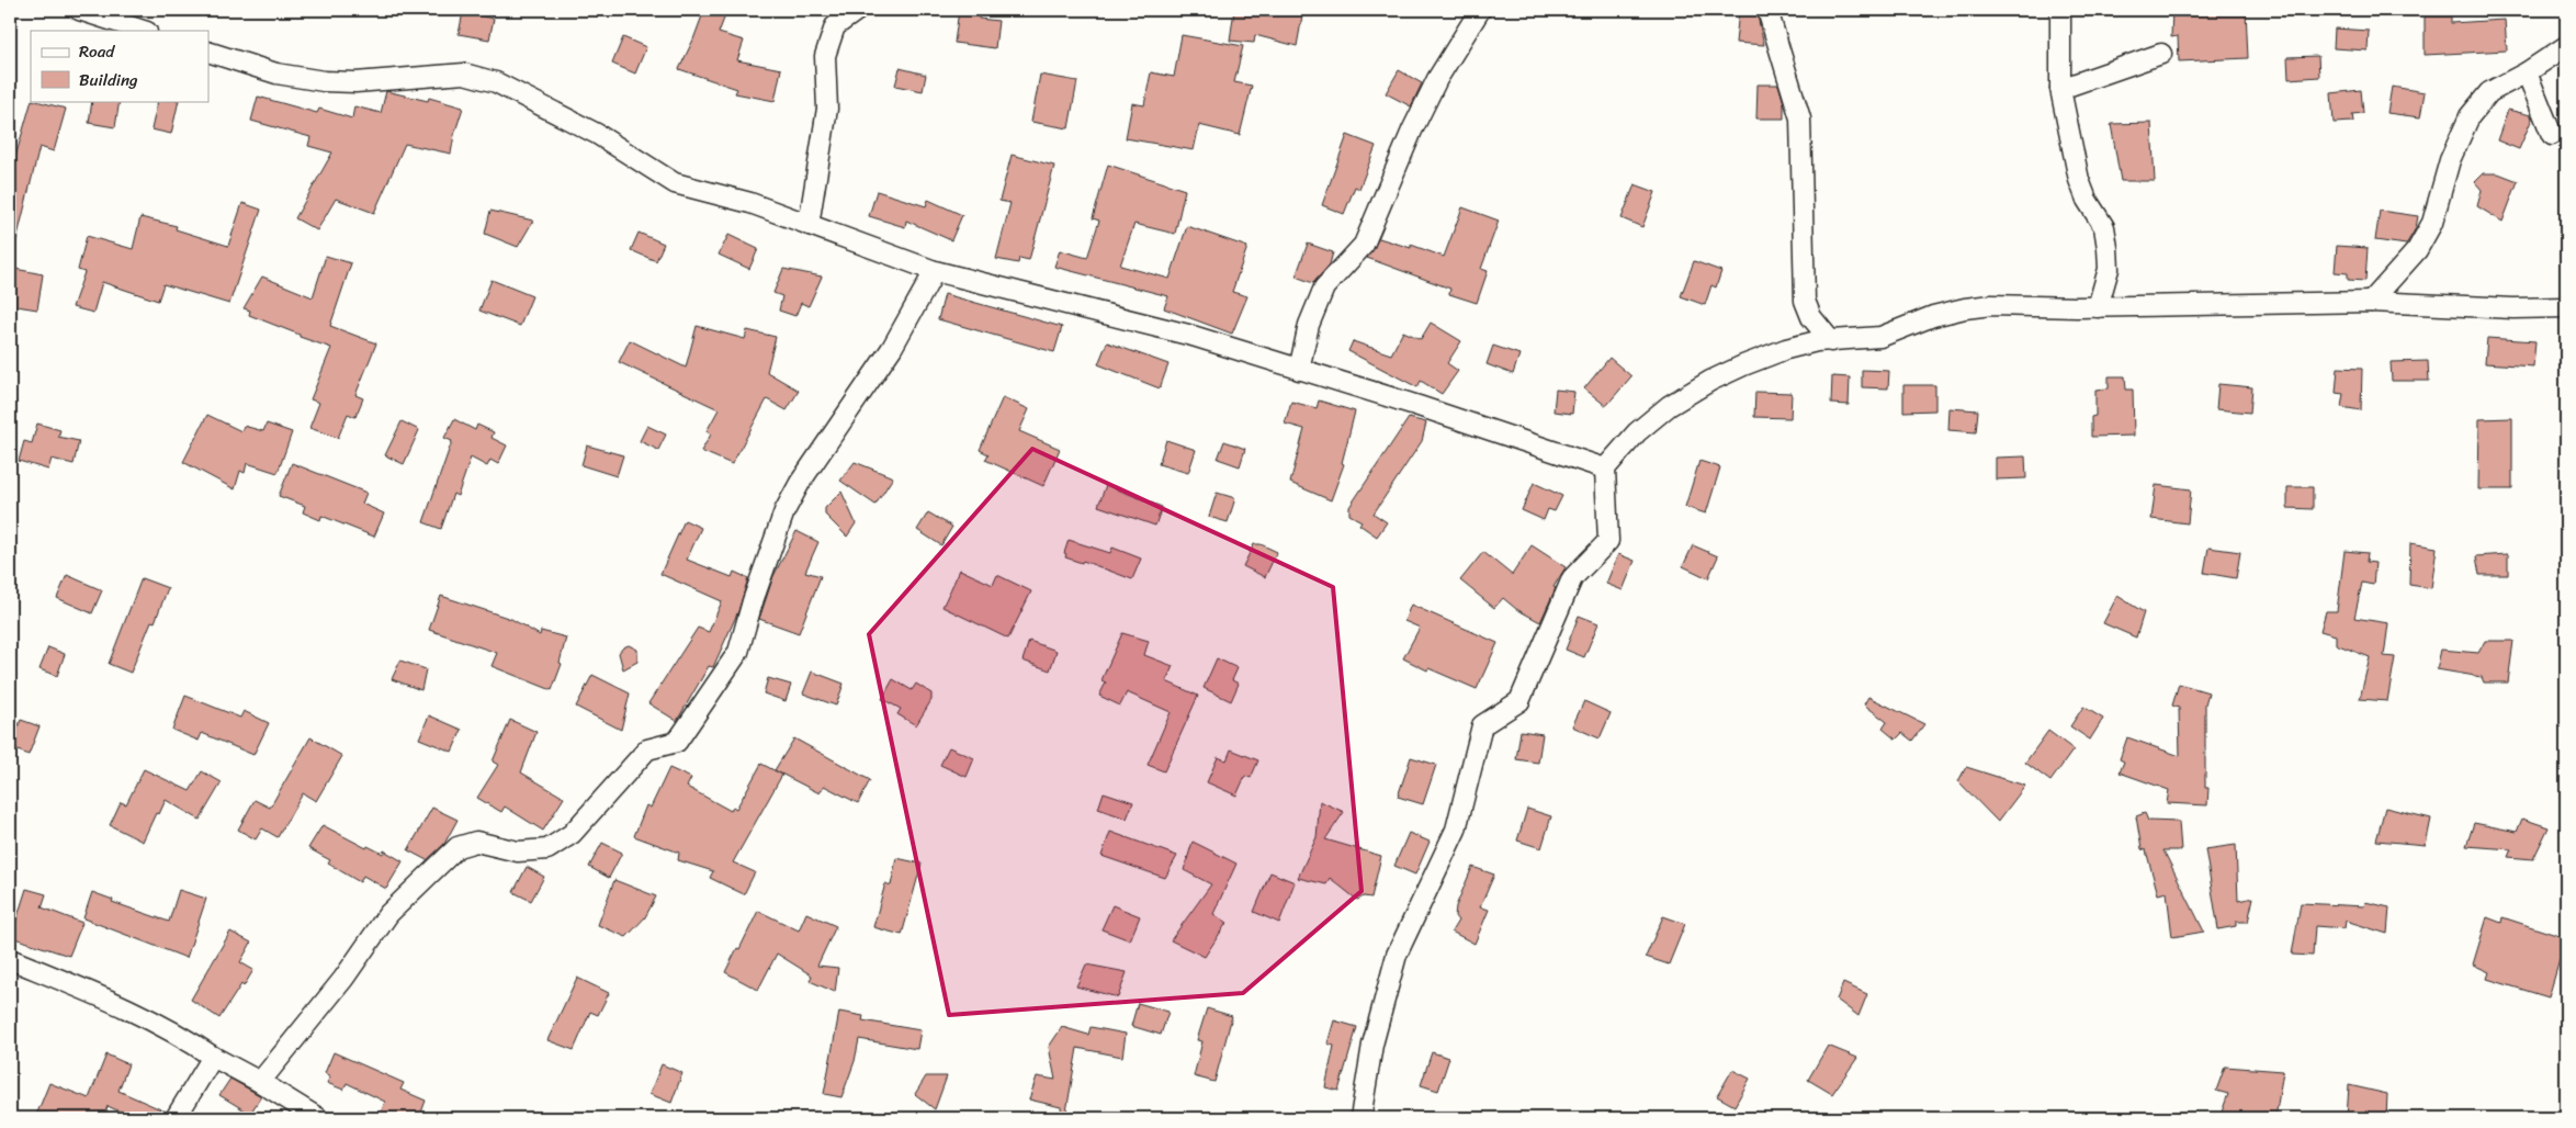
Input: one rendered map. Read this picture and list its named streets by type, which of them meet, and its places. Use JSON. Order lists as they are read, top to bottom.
{
  "legend": ["Road", "Building"]
}
